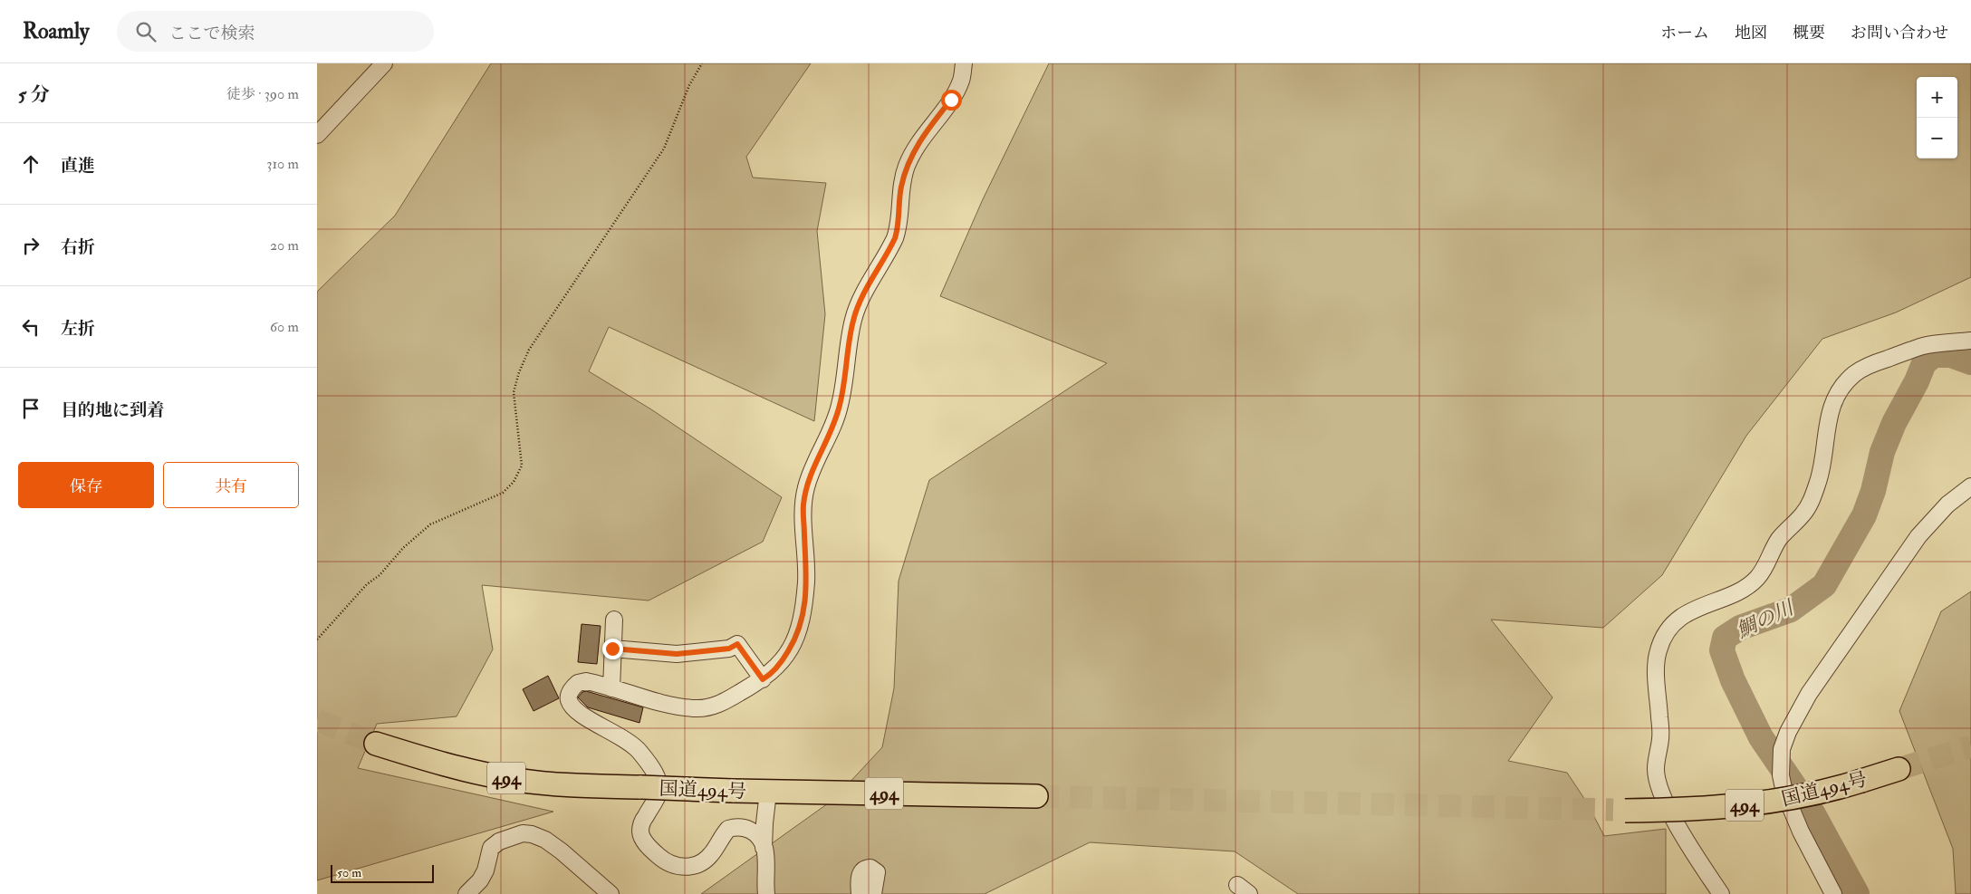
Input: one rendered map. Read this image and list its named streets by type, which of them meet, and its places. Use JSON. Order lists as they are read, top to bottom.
{
  "streets": {
    "highway": ["494", "国道494号"]
  },
  "water": ["鯛の川"],
  "scale_bar": "50 m",
  "page": {
    "header": "Roamly",
    "search": "ここで検索",
    "nav": [
      "ホーム",
      "地図",
      "概要",
      "お問い合わせ"
    ],
    "heading": ["5 分", "徒歩 · 390 m"],
    "map_buttons": ["+", "−"],
    "list": [
      ["直進", "310 m"],
      ["右折", "20 m"],
      ["左折", "60 m"],
      "目的地に到着"
    ],
    "buttons": ["保存", "共有"],
    "scale": "50 m"
  }
}
